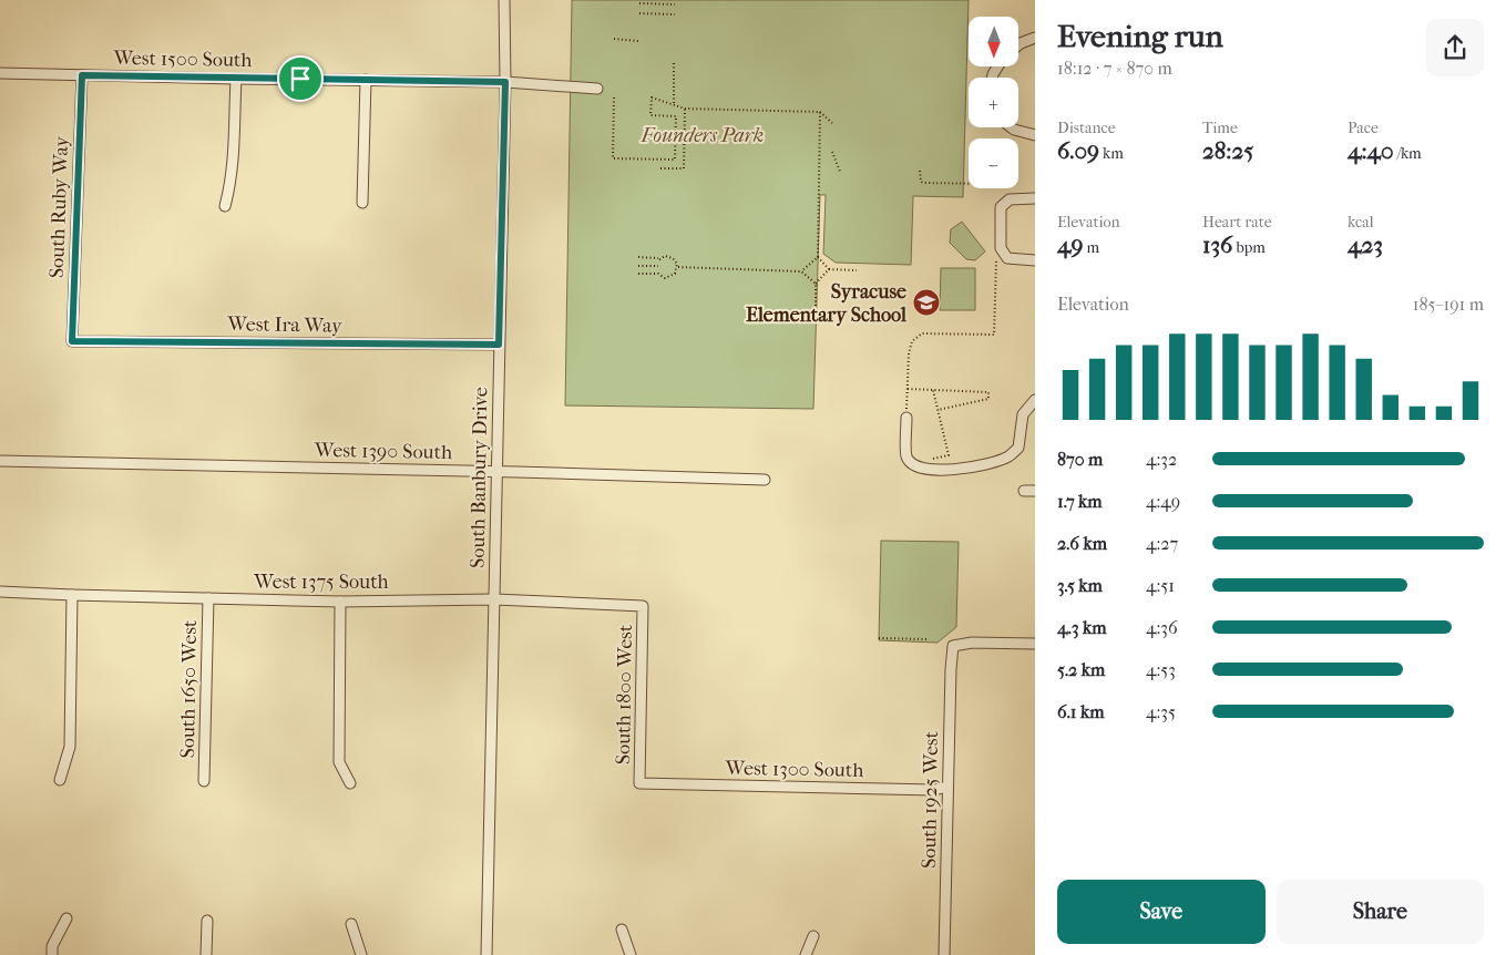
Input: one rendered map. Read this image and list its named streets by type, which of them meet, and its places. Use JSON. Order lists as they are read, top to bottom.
{
  "streets": {
    "street": [
      "West 1500 South",
      "South Ruby Way",
      "West Ira Way",
      "West 1390 South",
      "South Banbury Drive",
      "West 1375 South",
      "South 1650 West",
      "South 1800 West",
      "West 1300 South",
      "South 1925 West"
    ]
  },
  "crossings": [
    ["West 1500 South", "South Ruby Way"],
    ["West 1500 South", "South Banbury Drive"],
    ["South Ruby Way", "West Ira Way"],
    ["West Ira Way", "South Banbury Drive"],
    ["West 1390 South", "South Banbury Drive"],
    ["South Banbury Drive", "West 1375 South"],
    ["West 1375 South", "South 1650 West"],
    ["West 1375 South", "South 1800 West"],
    ["South 1800 West", "West 1300 South"],
    ["West 1300 South", "South 1925 West"]
  ],
  "parks": ["Founders Park"],
  "places": {
    "school or university": ["Syracuse Elementary School"]
  },
  "north": "bottom",
  "page": {
    "heading": ["Evening run", "18:12 · 7 × 870 m"],
    "map_buttons": ["+", "−"],
    "stats": [
      ["Distance", "6.09 km"],
      ["Time", "28:25"],
      ["Pace", "4:40 /km"],
      ["Elevation", "49 m"],
      ["Heart rate", "136 bpm"],
      ["kcal", "423"]
    ],
    "chart": ["Elevation", "185–191 m"],
    "list": [
      {
        "name": "870 m",
        "note": "4:32"
      },
      {
        "name": "1.7 km",
        "note": "4:49"
      },
      {
        "name": "2.6 km",
        "note": "4:27"
      },
      {
        "name": "3.5 km",
        "note": "4:51"
      },
      {
        "name": "4.3 km",
        "note": "4:36"
      },
      {
        "name": "5.2 km",
        "note": "4:53"
      },
      {
        "name": "6.1 km",
        "note": "4:35"
      }
    ],
    "buttons": ["Save", "Share"]
  }
}
